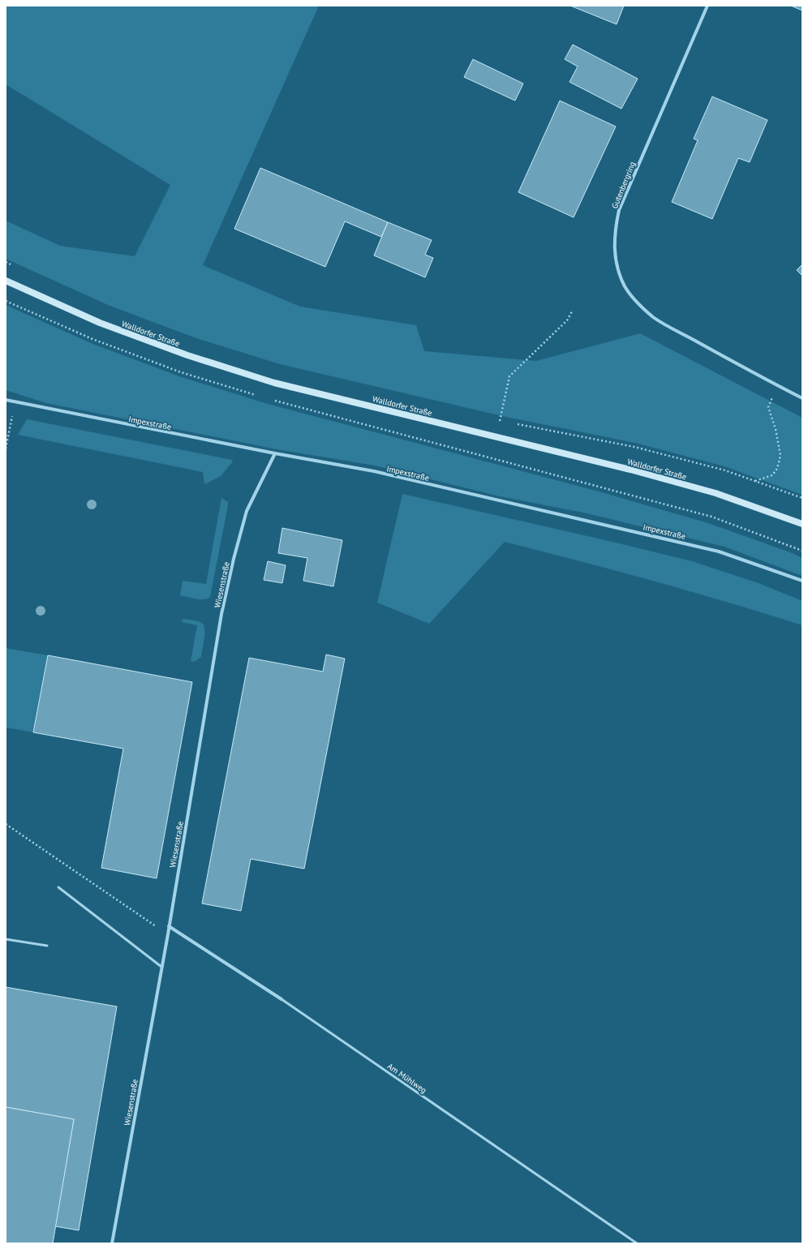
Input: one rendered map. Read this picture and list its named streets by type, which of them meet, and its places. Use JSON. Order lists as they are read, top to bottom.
{
  "streets": {
    "street": [
      "Gutenbergring",
      "Walldorfer Straße",
      "Impexstraße",
      "Wiesenstraße",
      "Am Mühlweg"
    ]
  },
  "crossings": [
    ["Impexstraße", "Wiesenstraße"],
    ["Wiesenstraße", "Am Mühlweg"]
  ]
}
